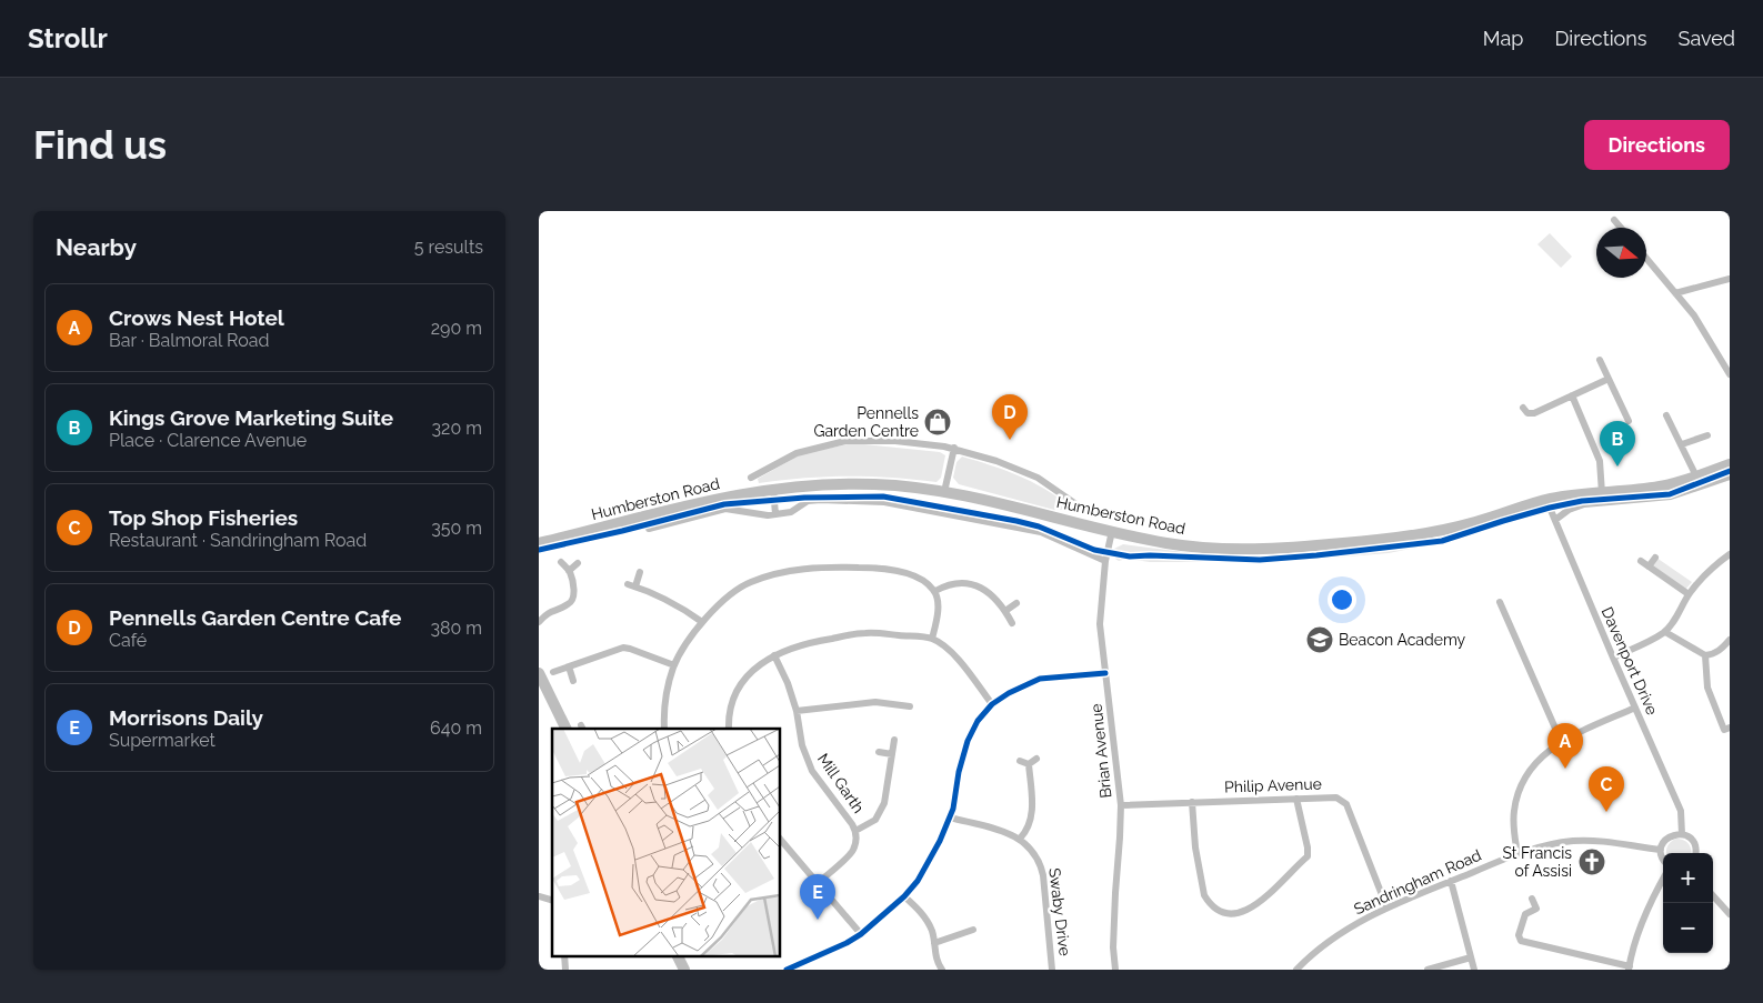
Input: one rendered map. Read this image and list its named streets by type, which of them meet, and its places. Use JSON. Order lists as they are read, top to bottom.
{
  "streets": {
    "main road": ["Humberston Road"],
    "street": [
      "Davenport Drive",
      "Brian Avenue",
      "Mill Garth",
      "Philip Avenue",
      "Sandringham Road",
      "Swaby Drive"
    ]
  },
  "crossings": [
    ["Humberston Road", "Davenport Drive"],
    ["Humberston Road", "Brian Avenue"],
    ["Brian Avenue", "Philip Avenue"],
    ["Philip Avenue", "Sandringham Road"]
  ],
  "places": {
    "shop": ["Pennells Garden Centre"],
    "school or university": ["Beacon Academy"],
    "church": ["St Francis of Assisi"]
  },
  "north": "right",
  "page": {
    "header": "Strollr",
    "nav": ["Map", "Directions", "Saved"],
    "buttons": "Directions",
    "title": "Find us",
    "heading": ["Nearby", "5 results"],
    "list": [
      {
        "mark": "A",
        "name": "Crows Nest Hotel",
        "note": "Bar · Balmoral Road",
        "value": "290 m"
      },
      {
        "mark": "B",
        "name": "Kings Grove Marketing Suite",
        "note": "Place · Clarence Avenue",
        "value": "320 m"
      },
      {
        "mark": "C",
        "name": "Top Shop Fisheries",
        "note": "Restaurant · Sandringham Road",
        "value": "350 m"
      },
      {
        "mark": "D",
        "name": "Pennells Garden Centre Cafe",
        "note": "Café",
        "value": "380 m"
      },
      {
        "mark": "E",
        "name": "Morrisons Daily",
        "note": "Supermarket",
        "value": "640 m"
      }
    ],
    "pins": [
      "D",
      "B",
      "A",
      "C",
      "E"
    ],
    "map_buttons": ["+", "−"]
  }
}
